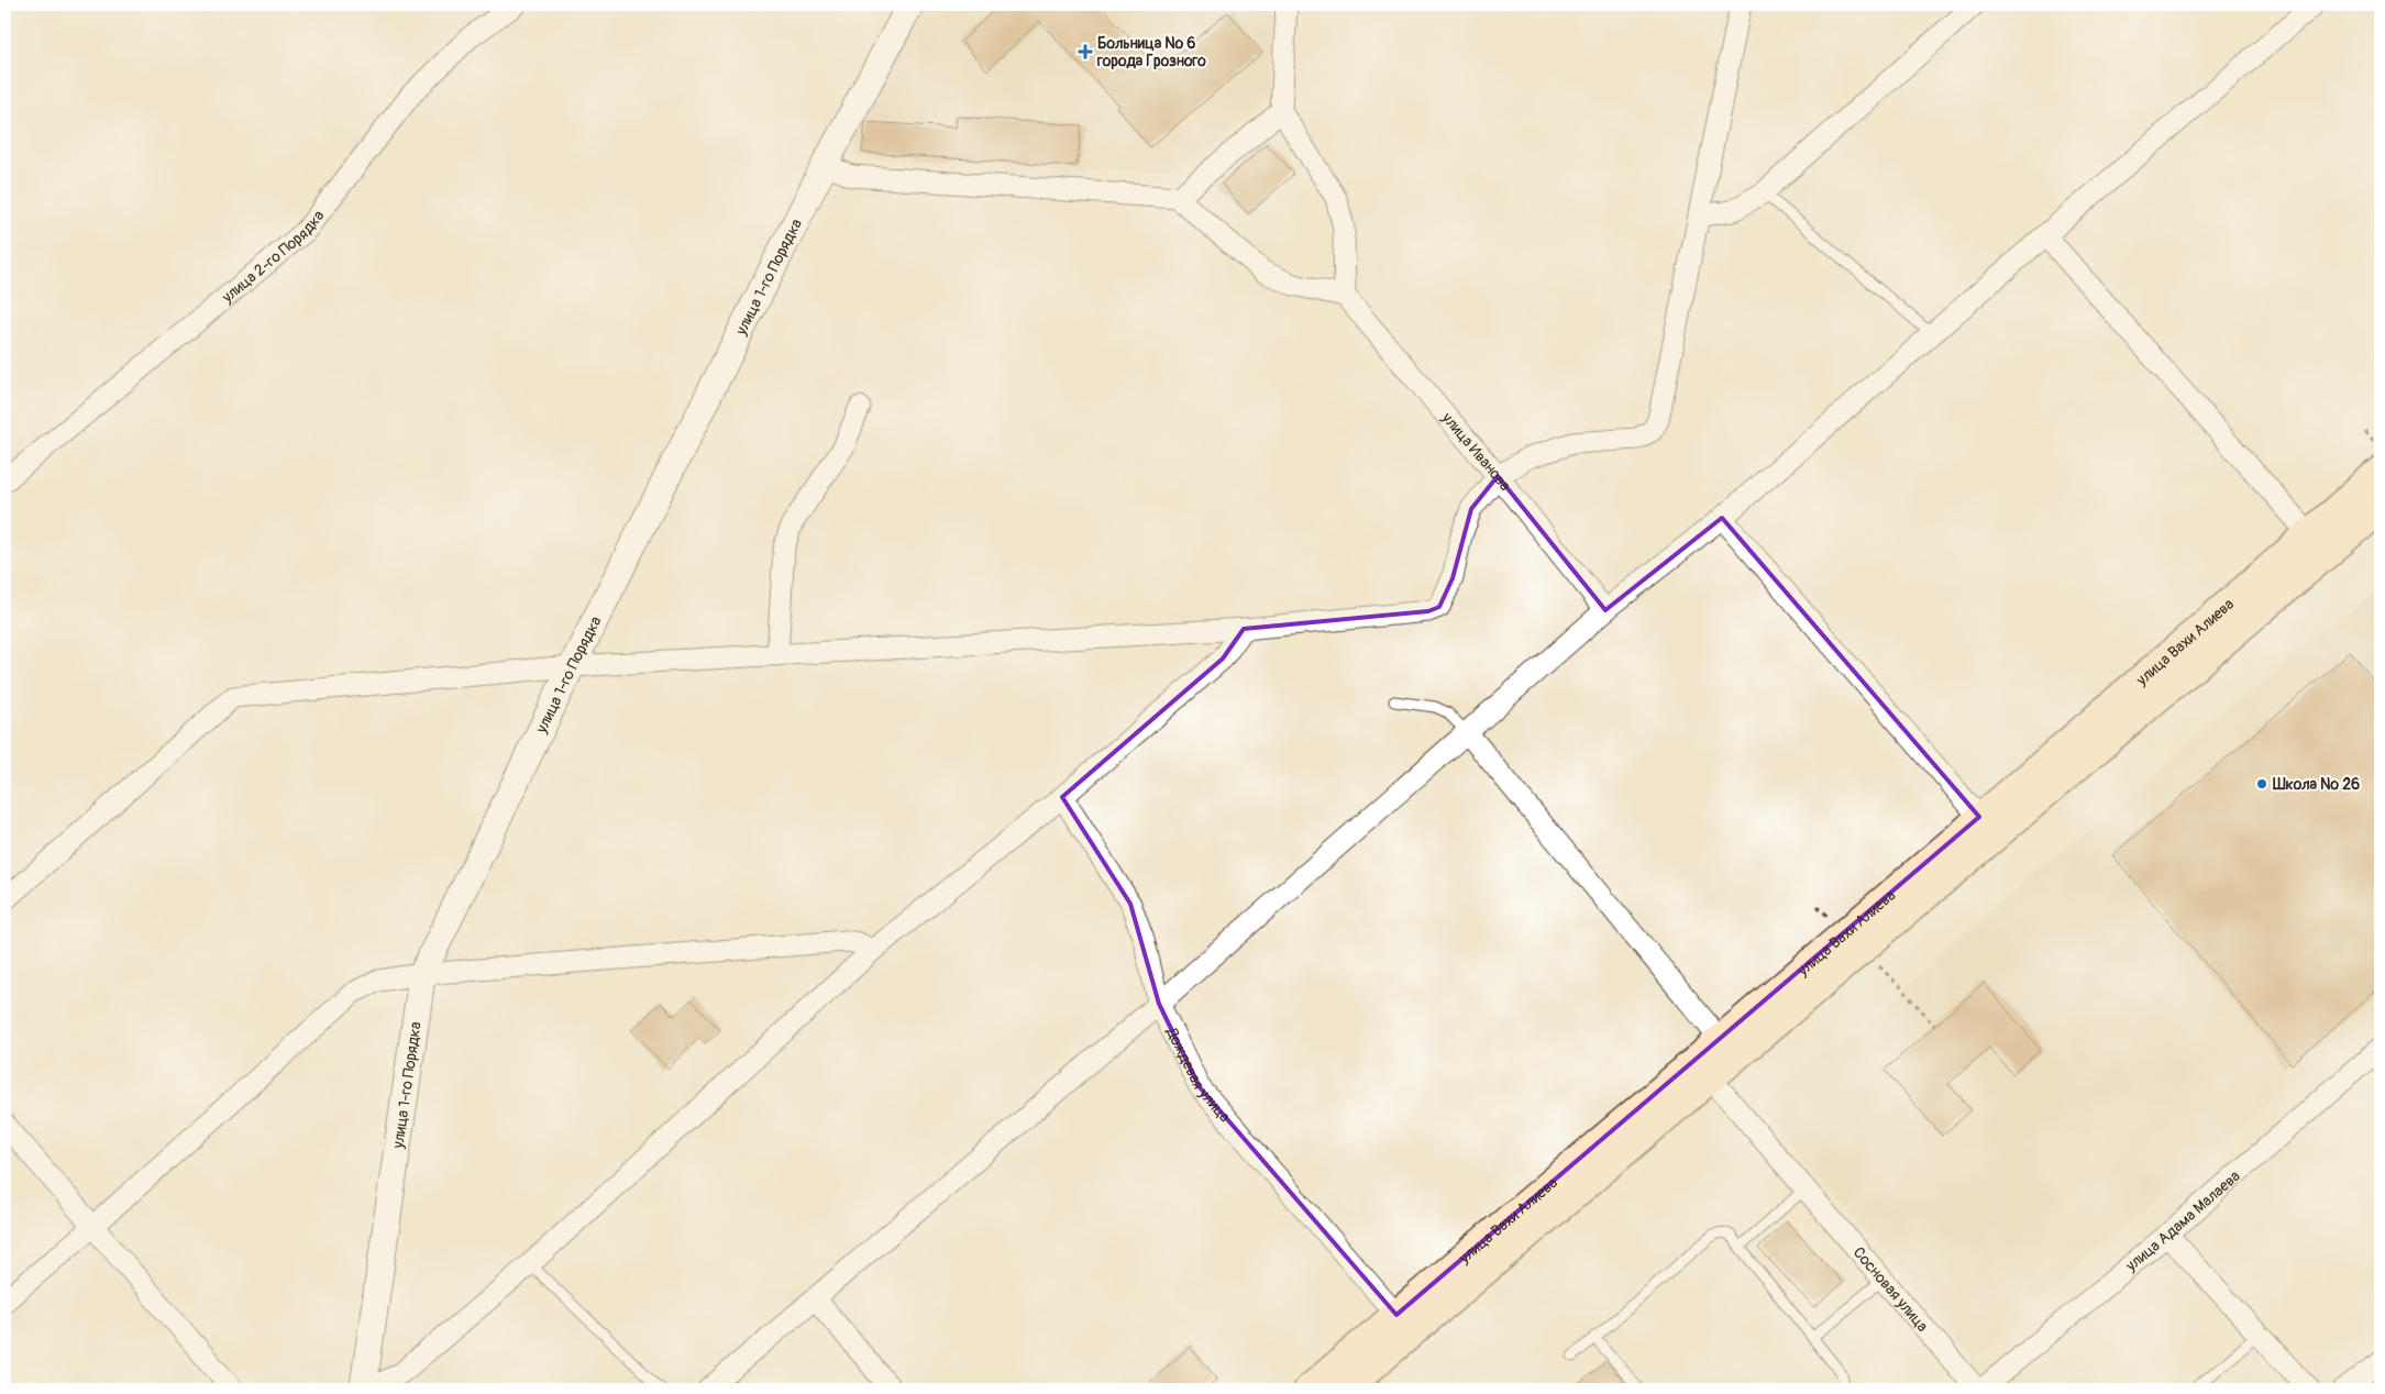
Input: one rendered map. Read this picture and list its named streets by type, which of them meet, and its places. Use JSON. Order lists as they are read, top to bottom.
{
  "streets": {
    "main road": ["улица Вахи Алиева"],
    "street": [
      "улица 2-го Порядка",
      "улица 1-го Порядка",
      "улица Иванова",
      "Дождевая улица",
      "улица Адама Малаева",
      "Сосновая улица"
    ]
  },
  "crossings": [
    ["улица Вахи Алиева", "Дождевая улица"],
    ["улица Вахи Алиева", "Сосновая улица"]
  ],
  "places": {
    "health": ["Больница № 6 города Грозного"],
    "other": ["Школа № 26"]
  }
}
